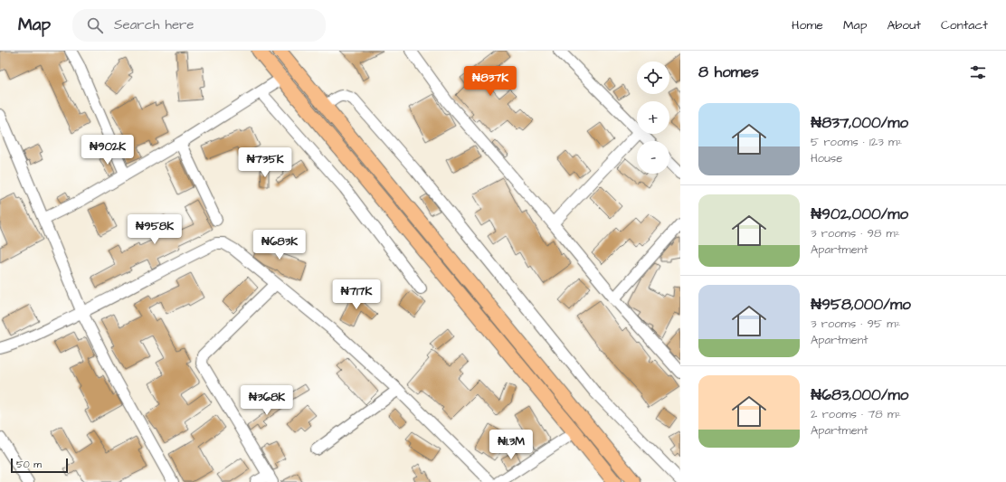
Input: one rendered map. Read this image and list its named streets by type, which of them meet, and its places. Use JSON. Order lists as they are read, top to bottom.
{
  "scale_bar": "50 m",
  "page": {
    "header": "Map",
    "search": "Search here",
    "nav": [
      "Home",
      "Map",
      "About",
      "Contact"
    ],
    "heading": "8 homes",
    "map_buttons": ["+", "−"],
    "price": [
      "₦837K",
      "₦902K",
      "₦735K",
      "₦958K",
      "₦683K",
      "₦717K",
      "₦368K",
      "₦1.3M"
    ],
    "list": [
      {
        "name": "₦837,000/mo",
        "note": "5 rooms · 123 m² · House"
      },
      {
        "name": "₦902,000/mo",
        "note": "3 rooms · 98 m² · Apartment"
      },
      {
        "name": "₦958,000/mo",
        "note": "3 rooms · 95 m² · Apartment"
      },
      {
        "name": "₦683,000/mo",
        "note": "2 rooms · 78 m² · Apartment"
      }
    ],
    "scale": "50 m"
  }
}
